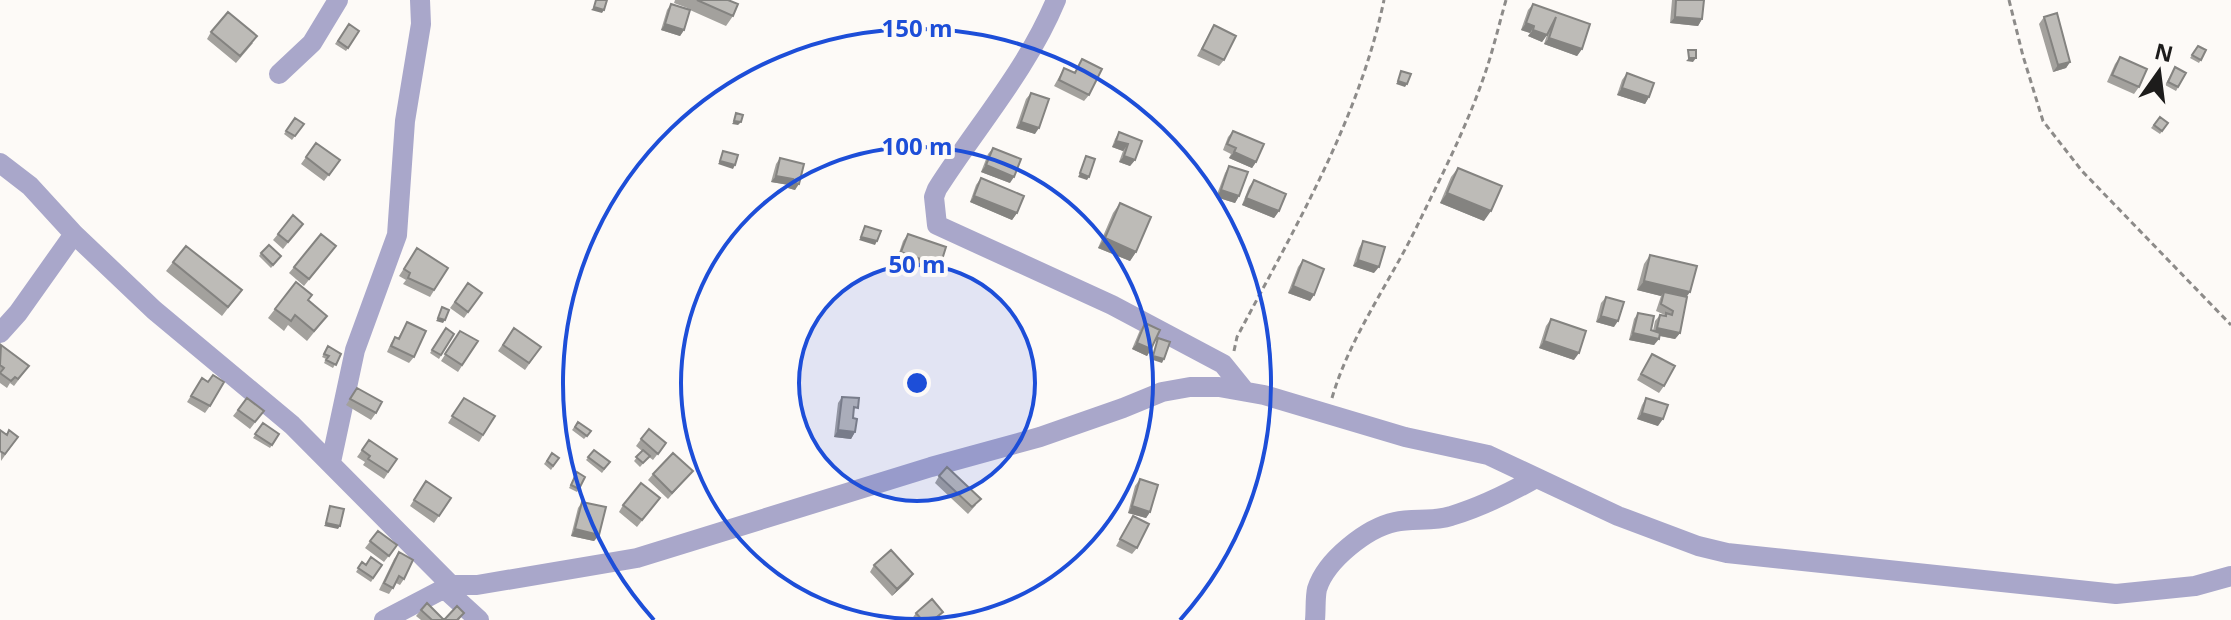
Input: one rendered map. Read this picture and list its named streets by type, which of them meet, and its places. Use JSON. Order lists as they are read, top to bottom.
{
  "north": "top",
  "rings": ["150 m", "100 m", "50 m"]
}
